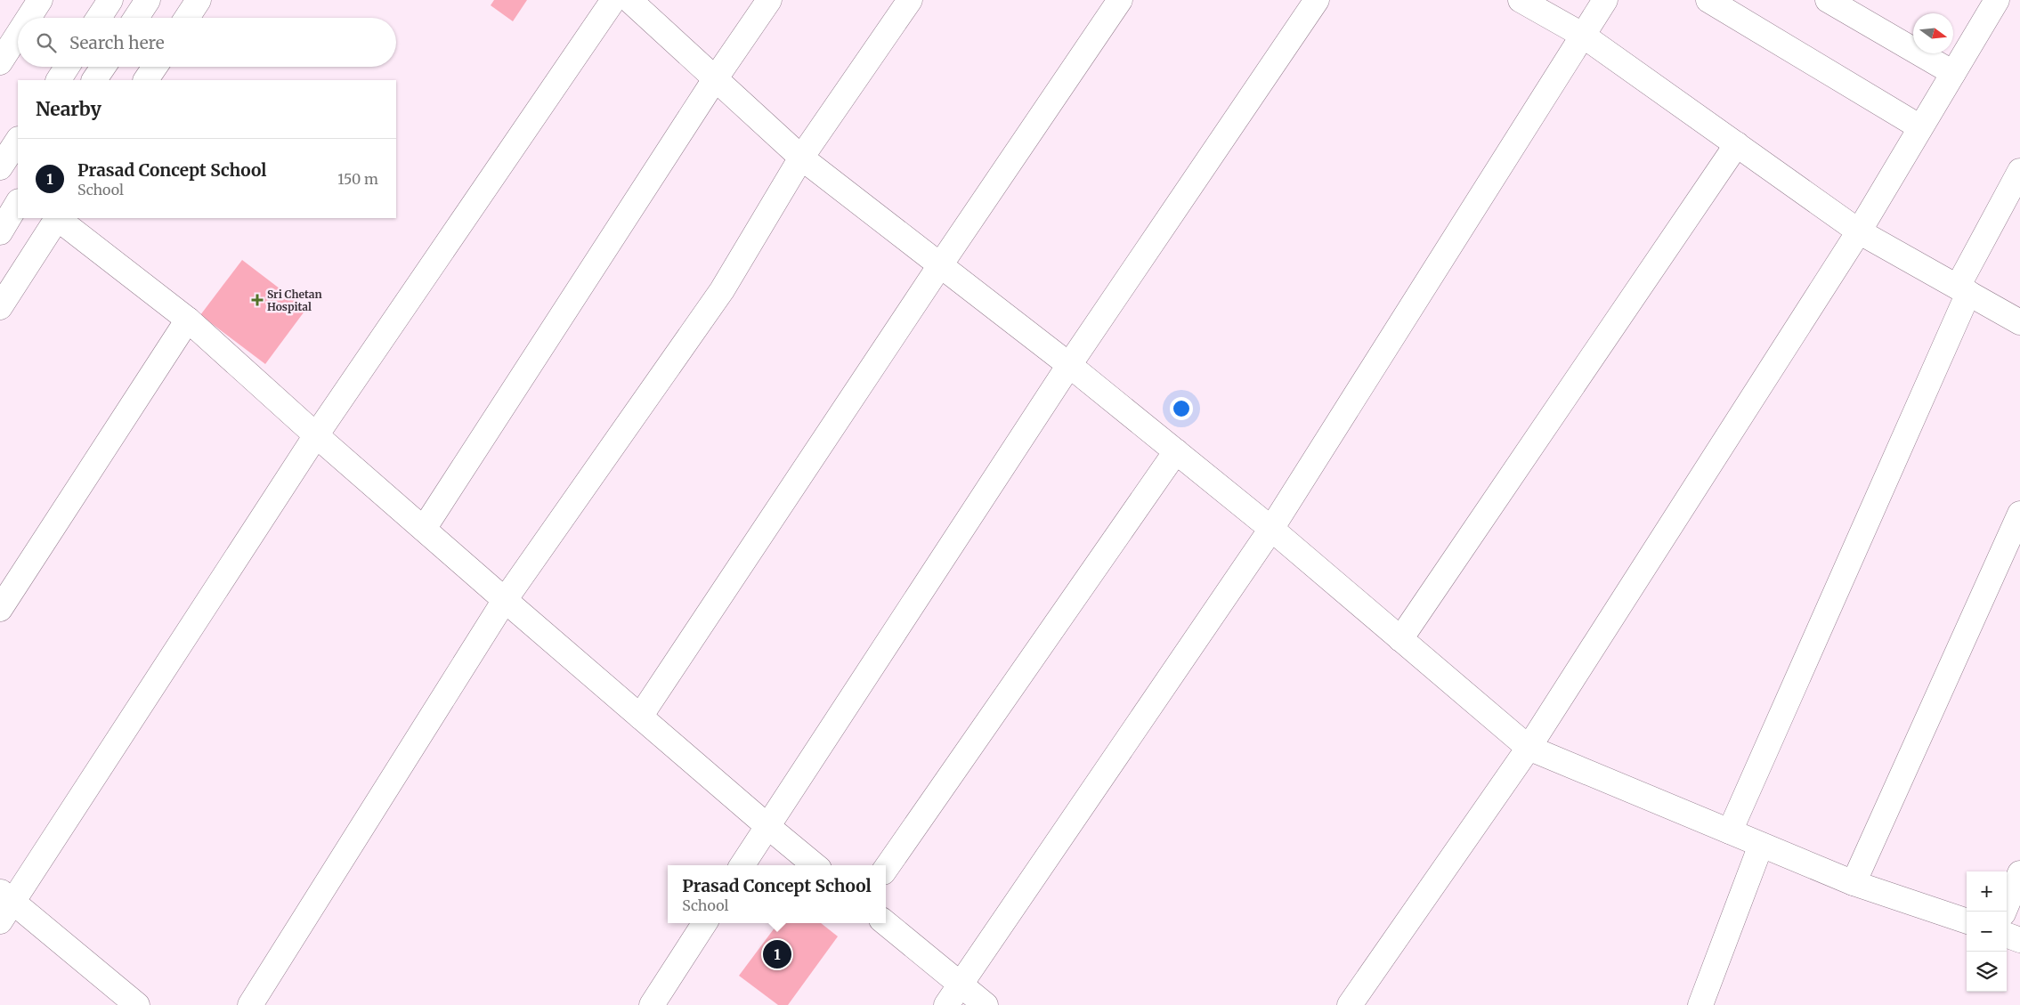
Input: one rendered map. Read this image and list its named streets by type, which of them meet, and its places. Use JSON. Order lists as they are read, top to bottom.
{
  "places": {
    "health": ["Sri Chetan Hospital"]
  },
  "north": "right",
  "page": {
    "search": "Search here",
    "heading": "Nearby",
    "list": [
      {
        "mark": "1",
        "name": "Prasad Concept School",
        "note": "School",
        "value": "150 m"
      }
    ],
    "popup": ["Prasad Concept School", "School"],
    "map_buttons": ["+", "−"],
    "pins": "1"
  }
}
